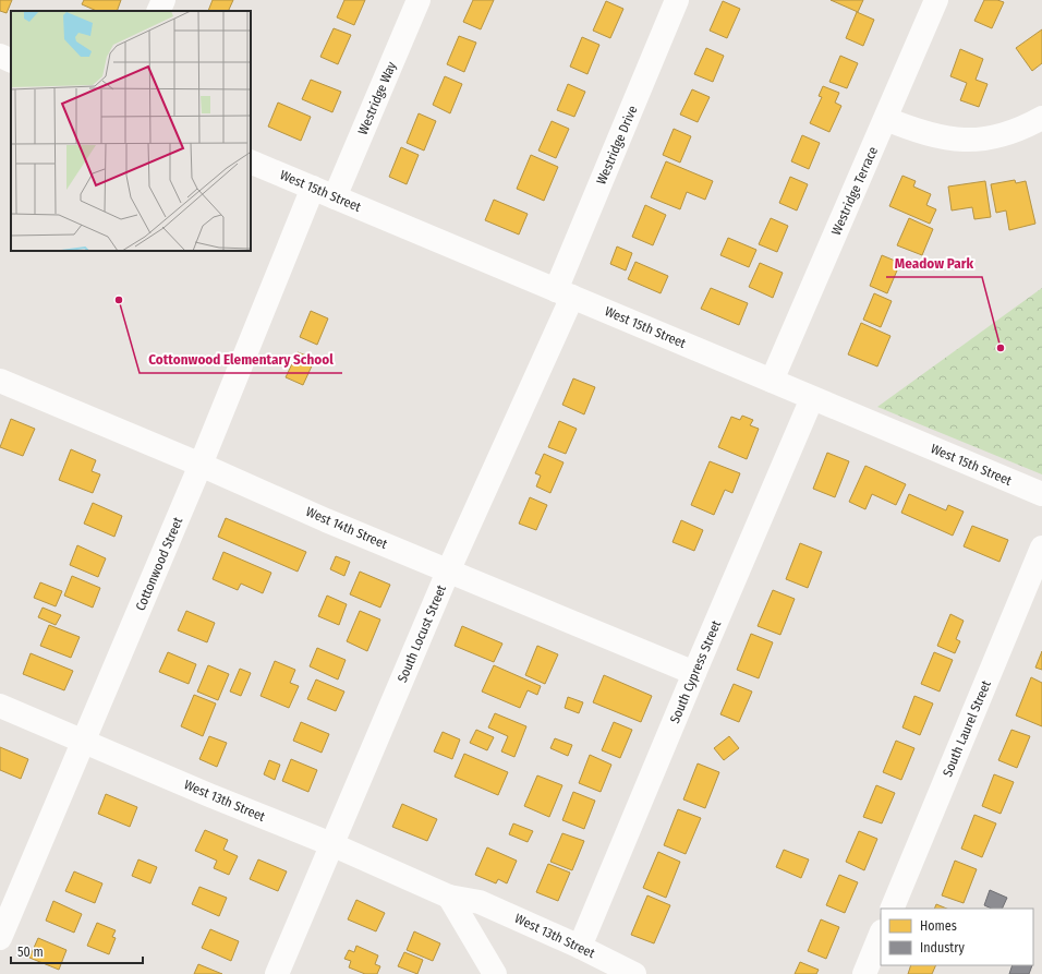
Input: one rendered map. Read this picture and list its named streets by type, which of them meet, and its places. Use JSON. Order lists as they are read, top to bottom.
{
  "streets": {
    "street": [
      "Westridge Way",
      "Westridge Drive",
      "West 15th Street",
      "Westridge Terrace",
      "West 14th Street",
      "Cottonwood Street",
      "South Locust Street",
      "South Cypress Street",
      "South Laurel Street",
      "West 13th Street"
    ]
  },
  "crossings": [
    ["Westridge Way", "West 15th Street"],
    ["Westridge Drive", "West 15th Street"],
    ["Westridge Drive", "South Locust Street"],
    ["West 15th Street", "Westridge Terrace"],
    ["West 15th Street", "Cottonwood Street"],
    ["West 15th Street", "South Locust Street"],
    ["West 15th Street", "South Cypress Street"],
    ["West 14th Street", "Cottonwood Street"],
    ["West 14th Street", "South Locust Street"],
    ["West 14th Street", "South Cypress Street"],
    ["Cottonwood Street", "West 13th Street"],
    ["South Locust Street", "West 13th Street"],
    ["South Cypress Street", "West 13th Street"]
  ],
  "places": ["Cottonwood Elementary School", "Meadow Park"],
  "legend": ["Homes", "Industry"],
  "scale_bar": "50 m"
}
